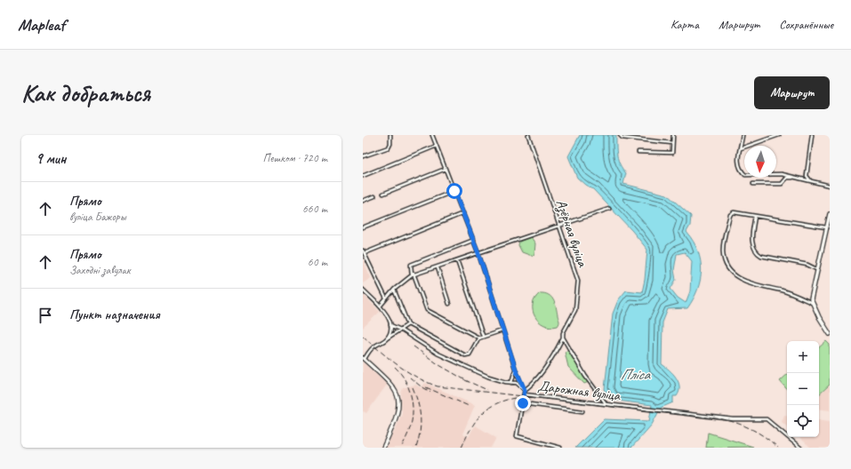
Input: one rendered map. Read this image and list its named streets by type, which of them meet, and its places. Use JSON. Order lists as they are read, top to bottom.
{
  "streets": {
    "street": ["Азёрная вуліца", "Дарожная вуліца"]
  },
  "crossings": [
    ["Азёрная вуліца", "Дарожная вуліца"]
  ],
  "water": ["Пліса"],
  "north": "bottom",
  "page": {
    "header": "Mapleaf",
    "nav": ["Карта", "Маршрут", "Сохранённые"],
    "buttons": "Маршрут",
    "title": "Как добраться",
    "heading": ["9 мин", "Пешком · 720 m"],
    "list": [
      ["Прямо", "вуліца Бажоры", "660 m"],
      ["Прямо", "Заходні завулак", "60 m"],
      "Пункт назначения"
    ],
    "map_buttons": ["+", "−"]
  }
}
